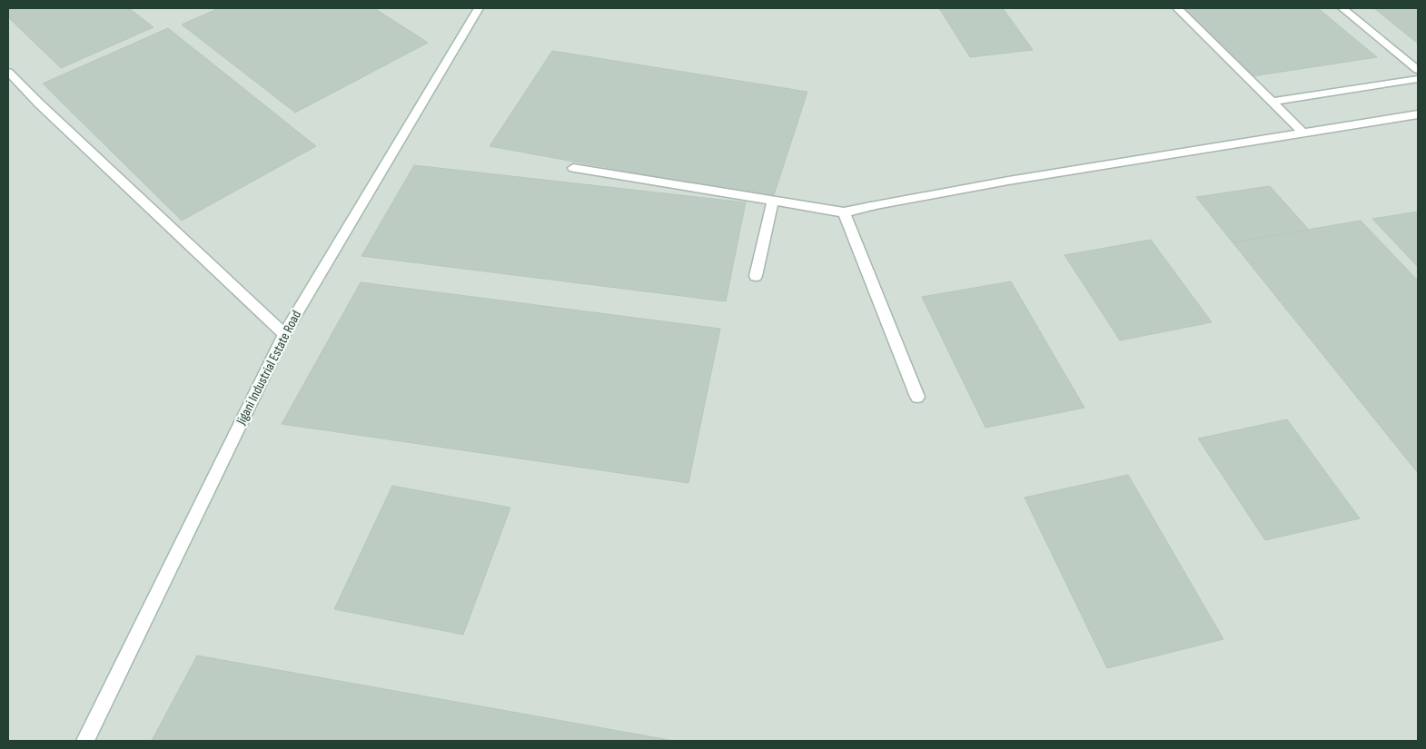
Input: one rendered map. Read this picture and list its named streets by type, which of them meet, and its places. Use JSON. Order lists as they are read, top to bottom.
{
  "streets": {
    "street": ["Jigani Industrial Estate Road"]
  }
}
